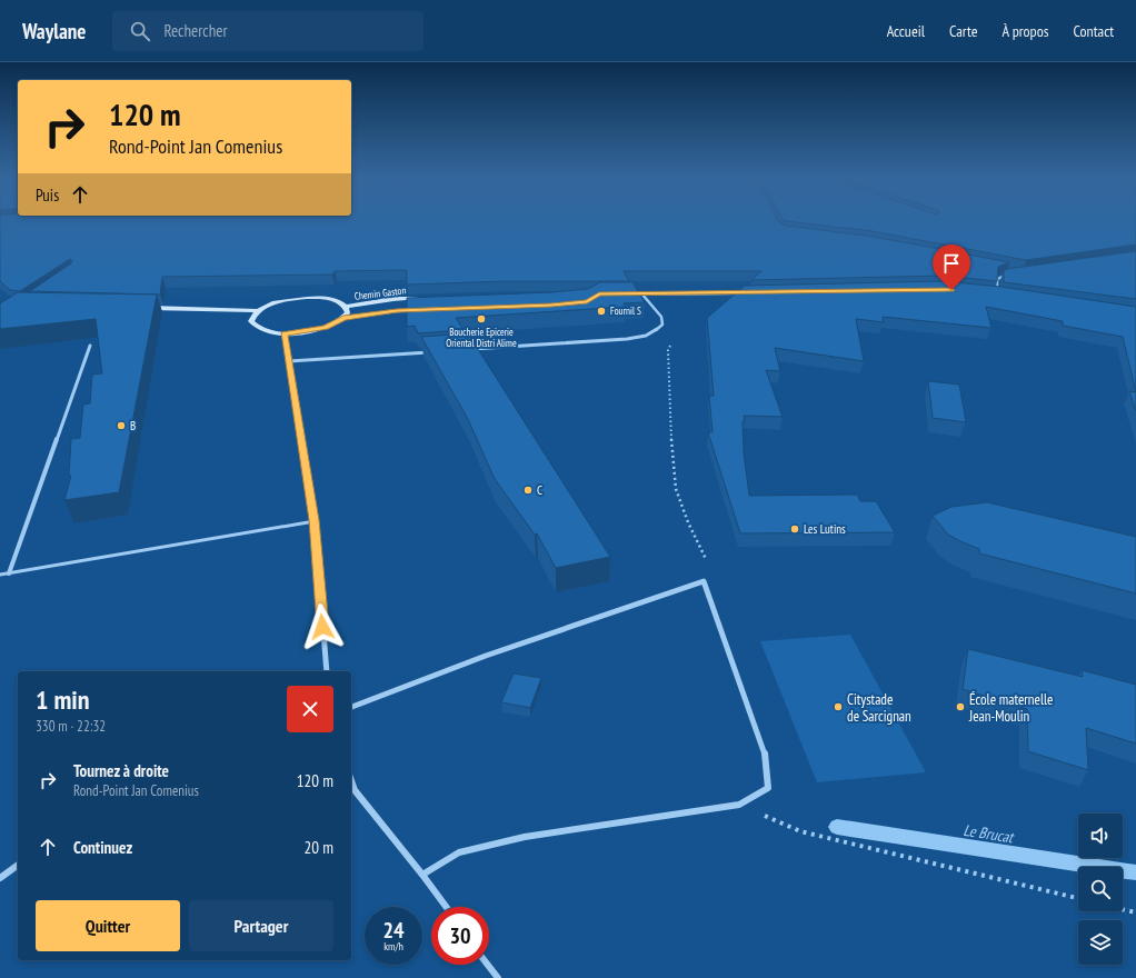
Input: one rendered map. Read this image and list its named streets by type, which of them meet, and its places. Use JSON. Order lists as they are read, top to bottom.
{
  "streets": {
    "street": ["Chemin Gaston"]
  },
  "water": ["Le Brucat"],
  "places": [
    "Fournil S",
    "Boucherie Epicerie Oriental Distri Alime",
    "B",
    "C",
    "Les Lutins",
    "Citystade de Sarcignan",
    "École maternelle Jean-Moulin"
  ],
  "page": {
    "header": "Waylane",
    "search": "Rechercher",
    "nav": [
      "Accueil",
      "Carte",
      "À propos",
      "Contact"
    ],
    "turn": ["120 m", "Rond-Point Jan Comenius"],
    "then": "Puis",
    "heading": ["1 min", "330 m · 22:32"],
    "list": [
      {
        "name": "Tournez à droite",
        "note": "Rond-Point Jan Comenius",
        "value": "120 m"
      },
      {
        "name": "Continuez",
        "value": "20 m"
      }
    ],
    "buttons": ["Quitter", "Partager"],
    "speed": "24 km/h",
    "limit": "30"
  }
}
